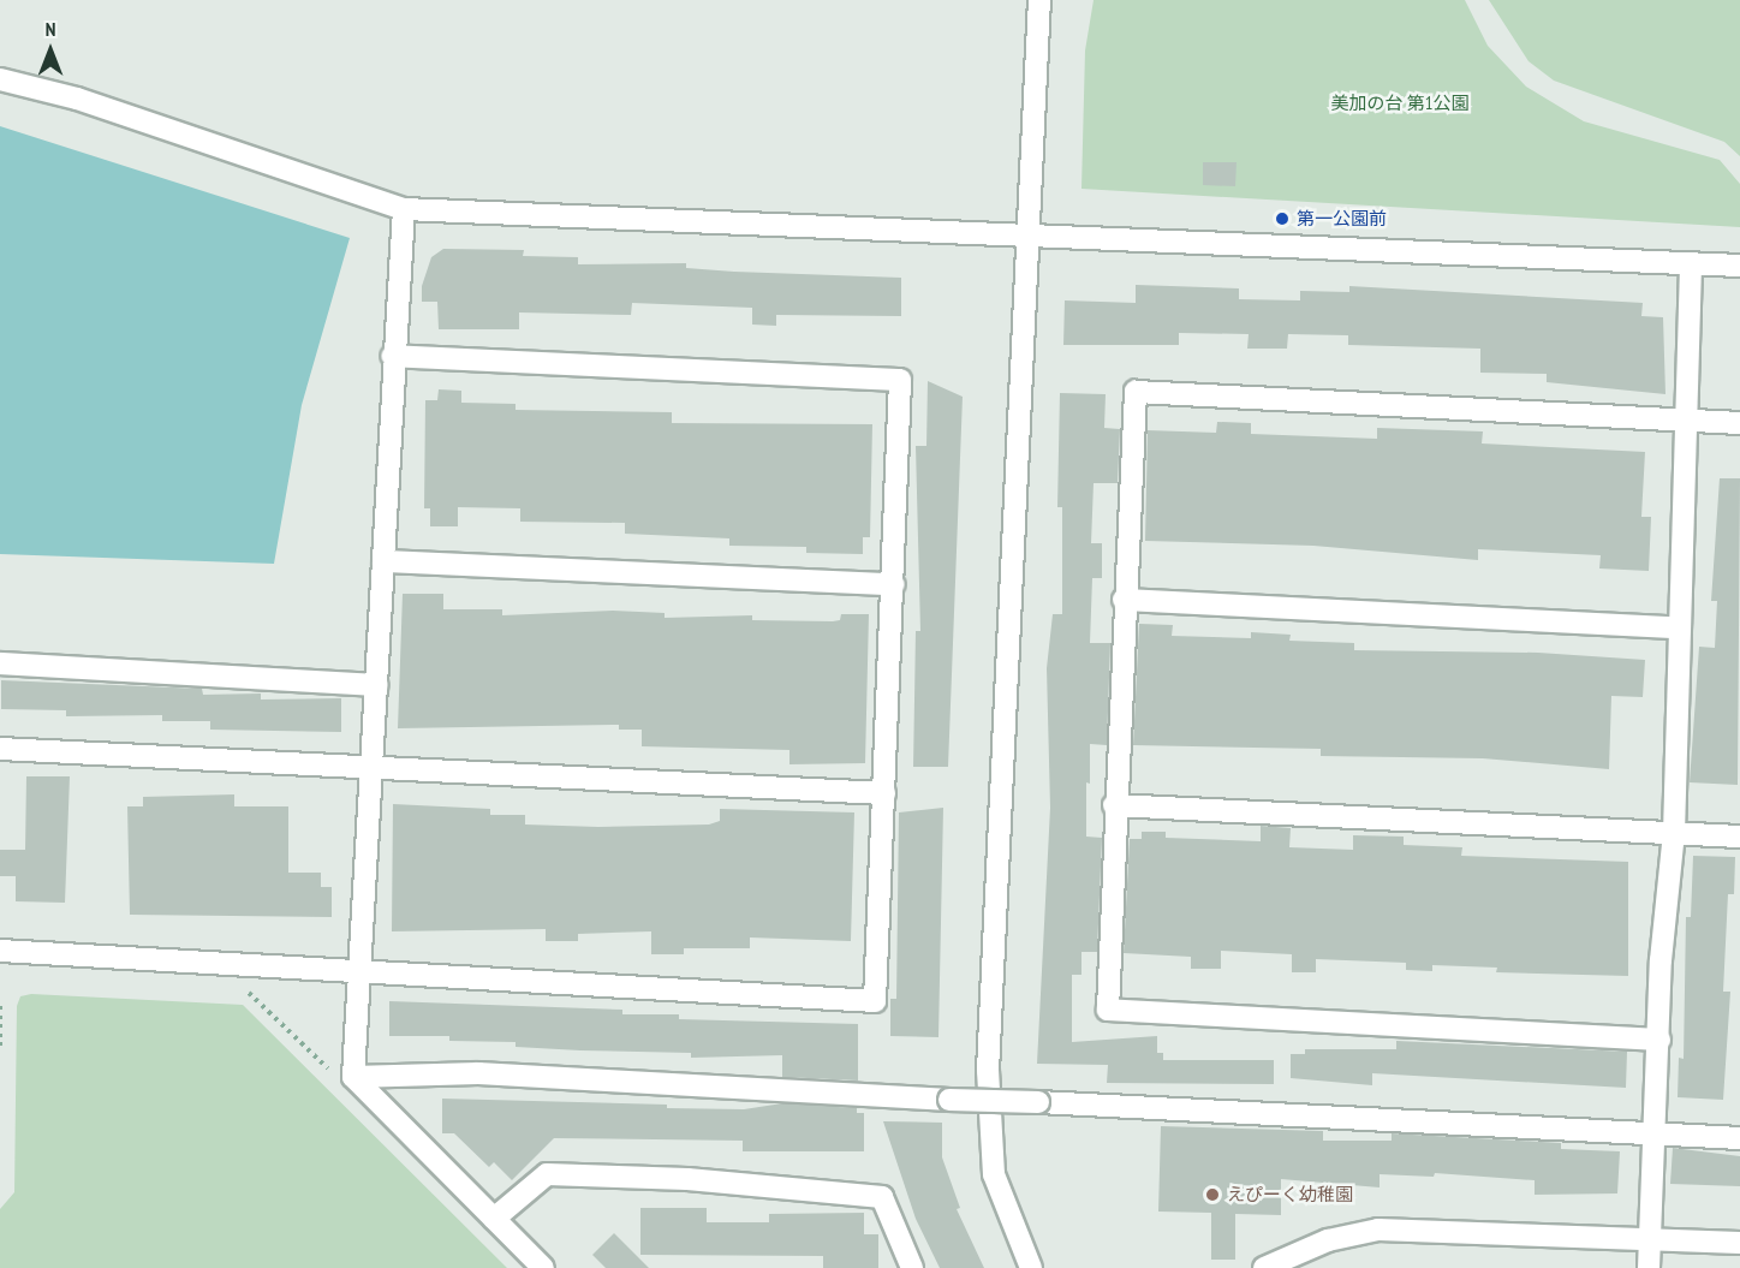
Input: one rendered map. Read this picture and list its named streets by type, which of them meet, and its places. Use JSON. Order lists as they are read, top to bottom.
{
  "parks": ["美加の台 第1公園"],
  "places": ["第一公園前", "えぴーく幼稚園"],
  "north": "top"
}
